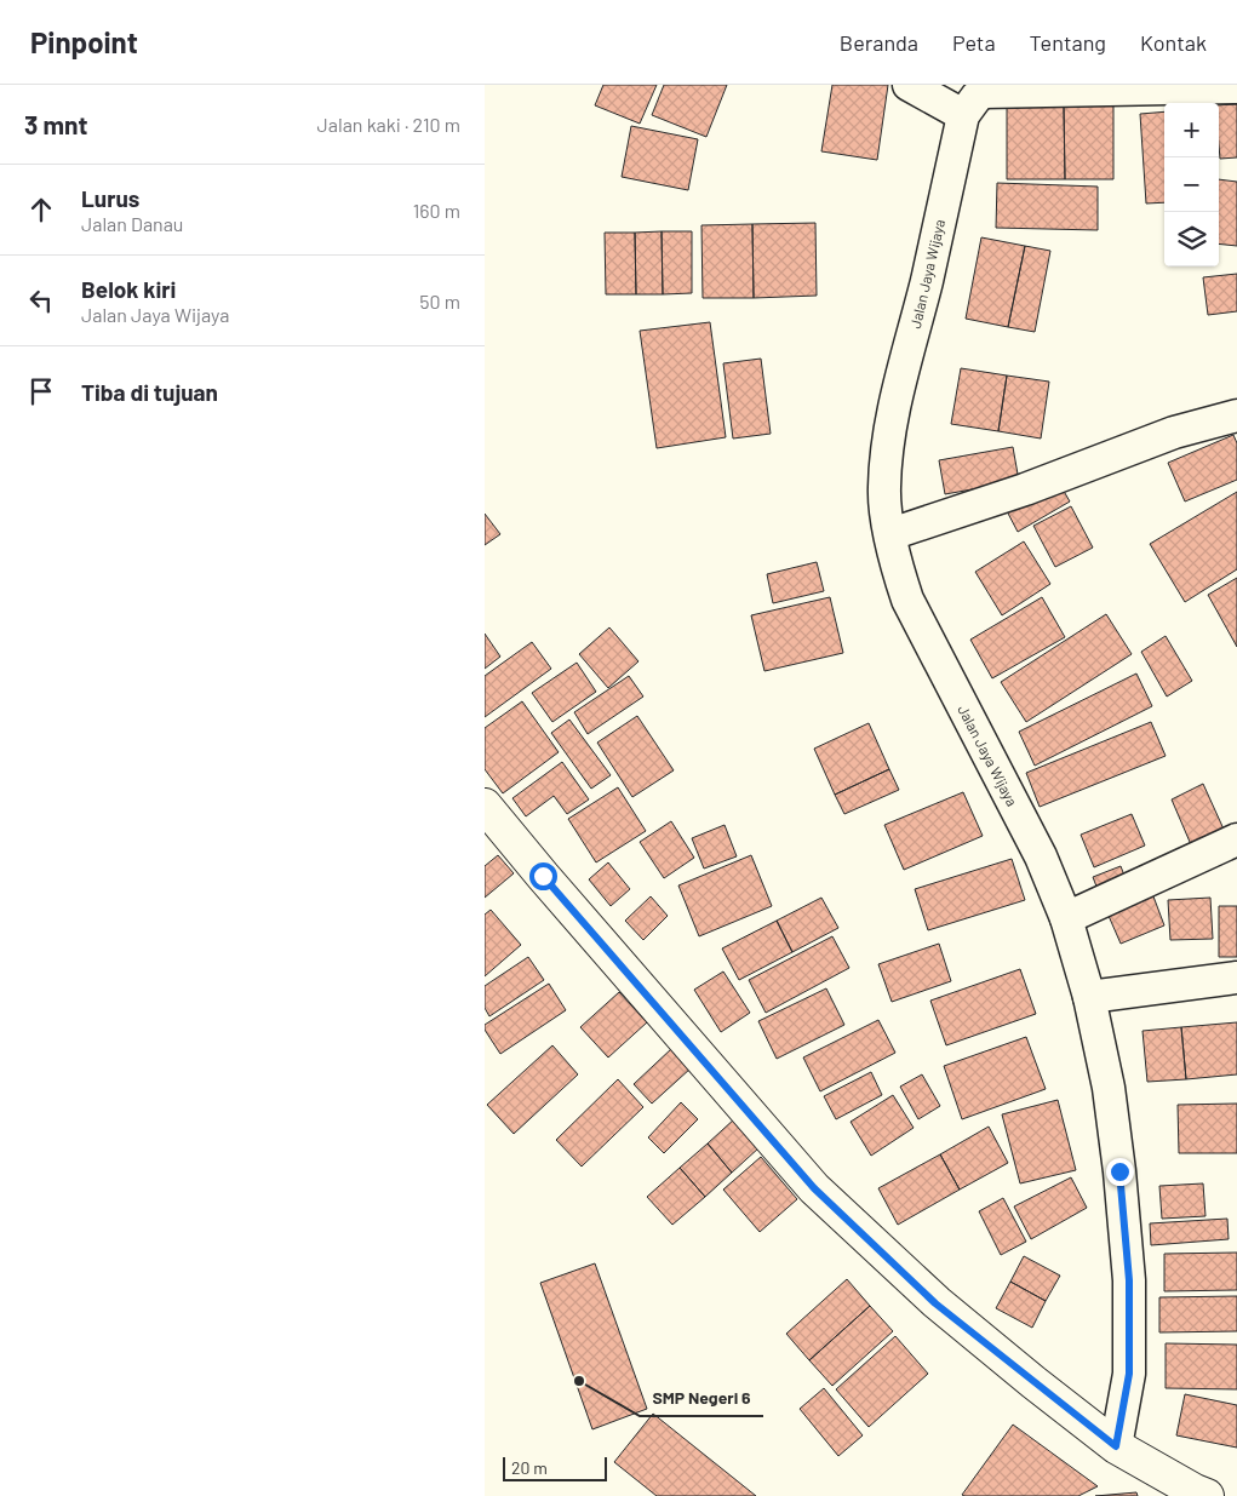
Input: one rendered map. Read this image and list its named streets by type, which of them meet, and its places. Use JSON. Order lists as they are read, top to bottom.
{
  "streets": {
    "street": ["Jalan Jaya Wijaya"]
  },
  "places": ["SMP Negeri 6"],
  "scale_bar": "20 m",
  "page": {
    "header": "Pinpoint",
    "nav": [
      "Beranda",
      "Peta",
      "Tentang",
      "Kontak"
    ],
    "heading": ["3 mnt", "Jalan kaki · 210 m"],
    "map_buttons": ["+", "−"],
    "list": [
      ["Lurus", "Jalan Danau", "160 m"],
      ["Belok kiri", "Jalan Jaya Wijaya", "50 m"],
      "Tiba di tujuan"
    ],
    "scale": "20 m"
  }
}
